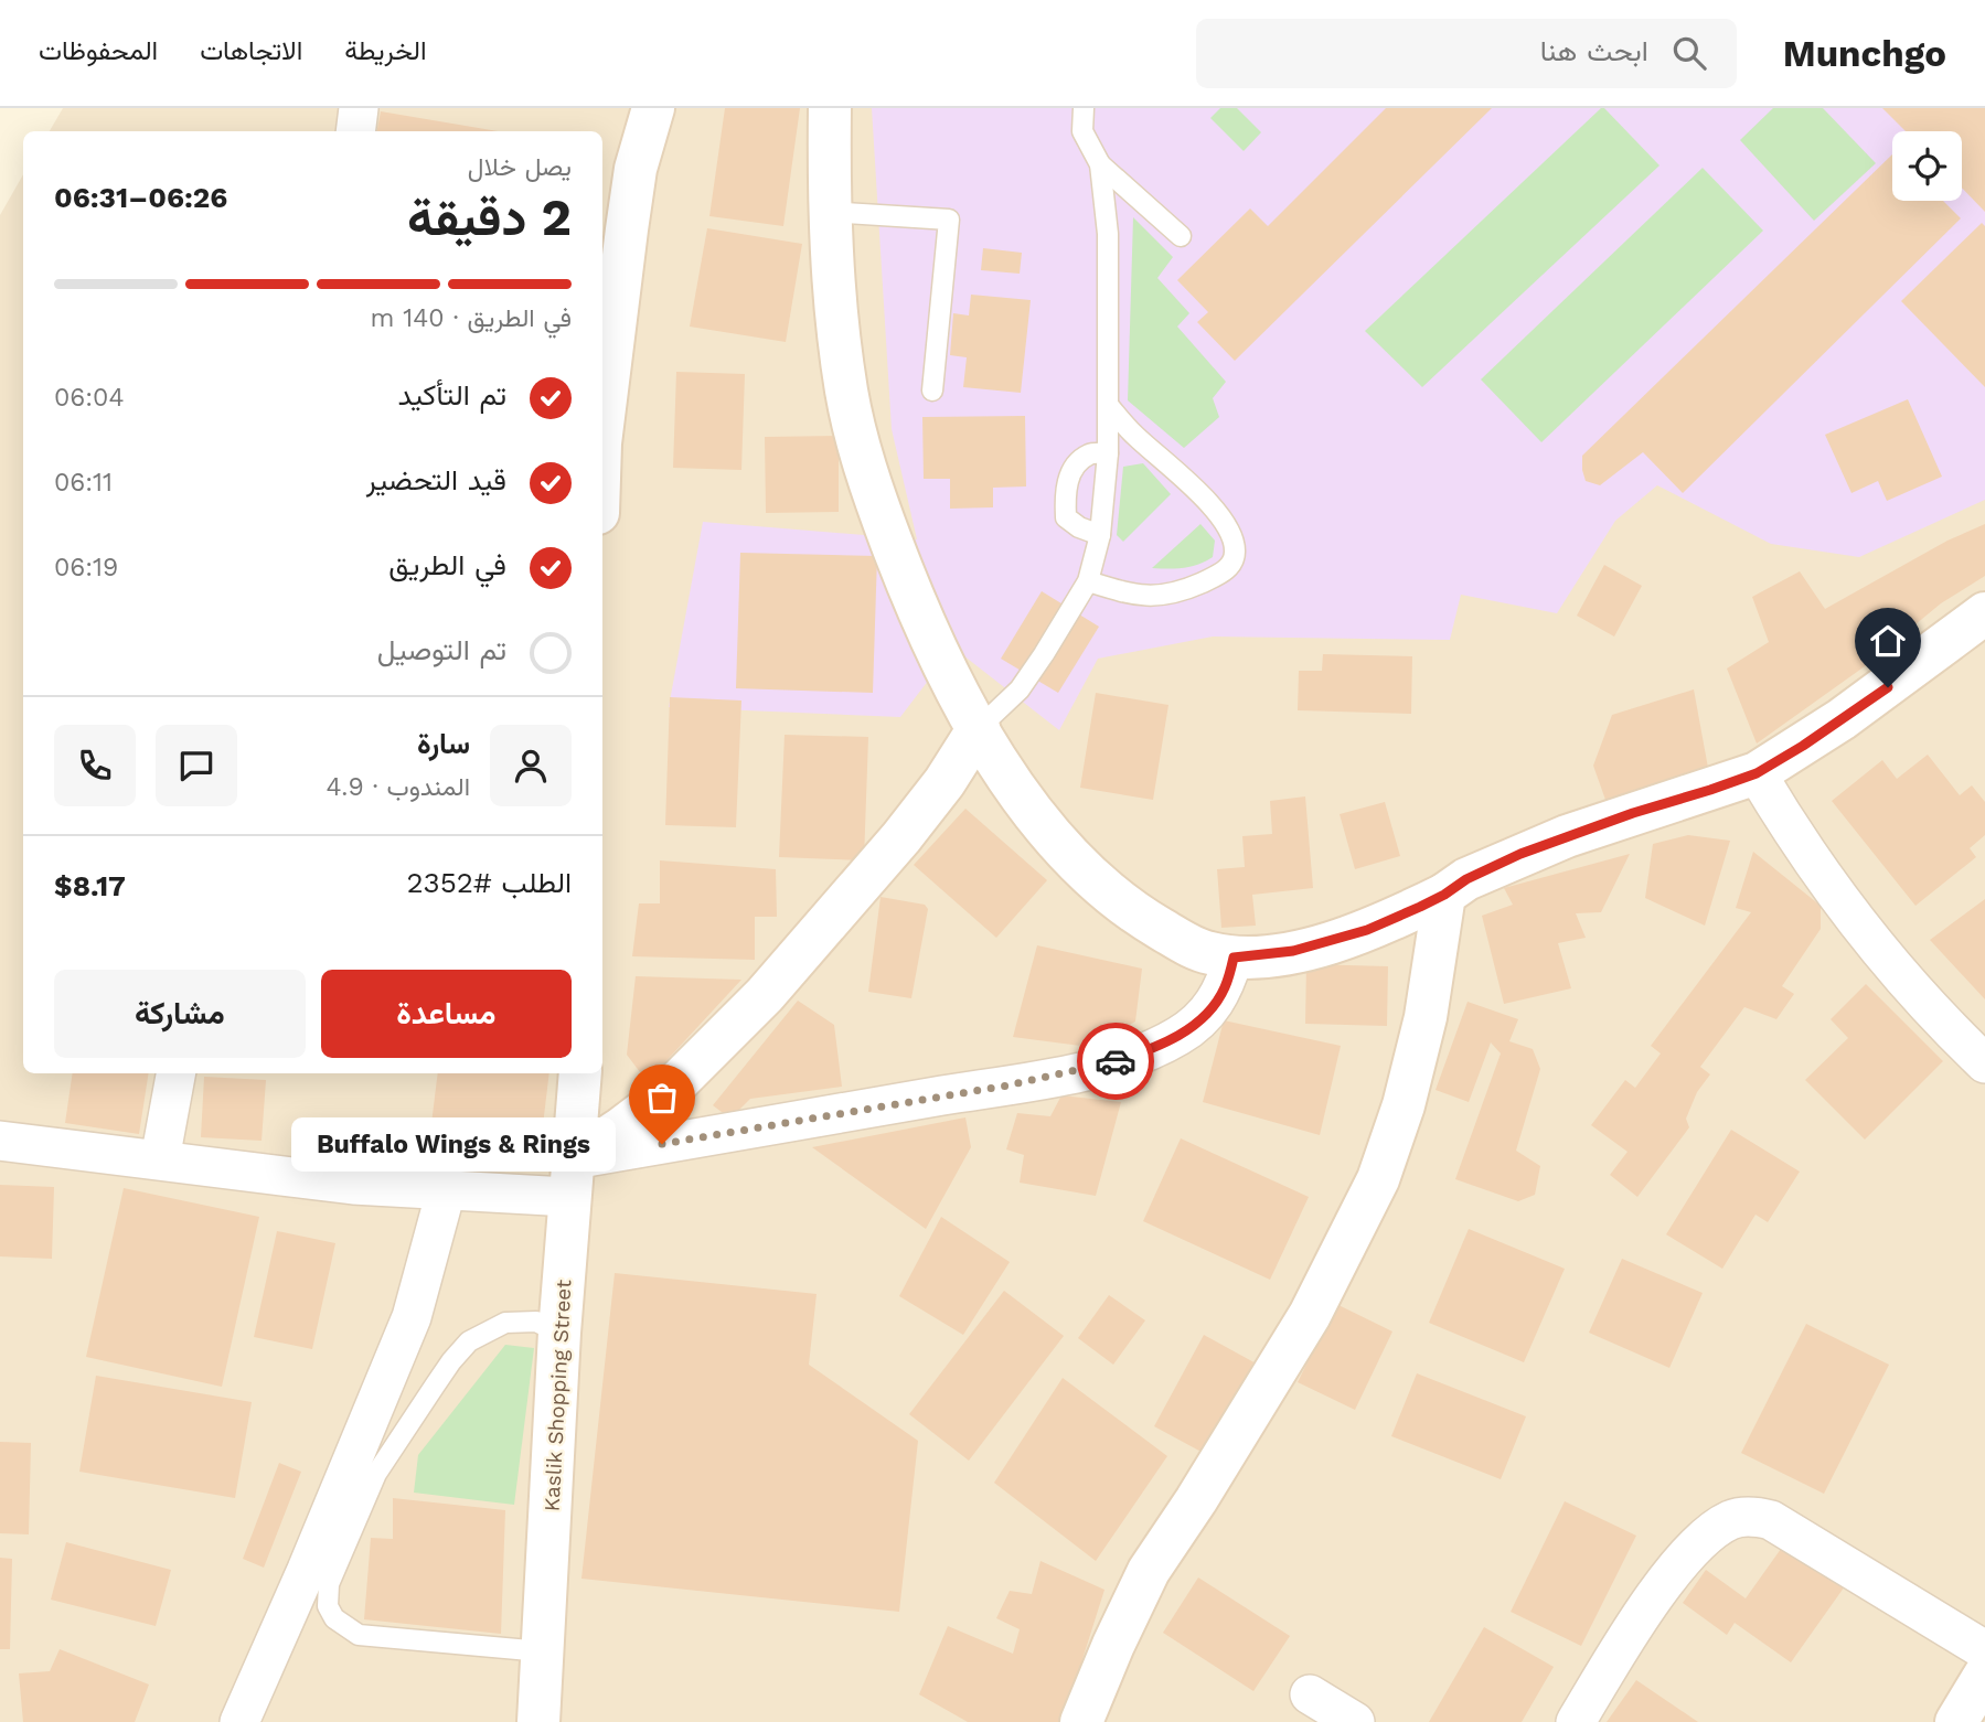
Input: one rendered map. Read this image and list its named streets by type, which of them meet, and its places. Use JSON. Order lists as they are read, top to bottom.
{
  "streets": {
    "street": ["Kaslik Shopping Street"]
  },
  "places": ["Buffalo Wings & Rings"],
  "page": {
    "header": "Munchgo",
    "search": "ابحث هنا",
    "nav": ["الخريطة", "الاتجاهات", "المحفوظات"],
    "heading": ["2 دقيقة", "يصل خلال", "06:26–06:31"],
    "panel": [
      "سارة",
      "المندوب · 4.9",
      "الطلب #2352",
      "$8.17"
    ],
    "bar": "في الطريق · 140 m",
    "list": [
      ["تم التأكيد", "06:04"],
      ["قيد التحضير", "06:11"],
      ["في الطريق", "06:19"],
      "تم التوصيل"
    ],
    "buttons": ["مساعدة", "مشاركة"],
    "bubble": "Buffalo Wings & Rings"
  }
}
